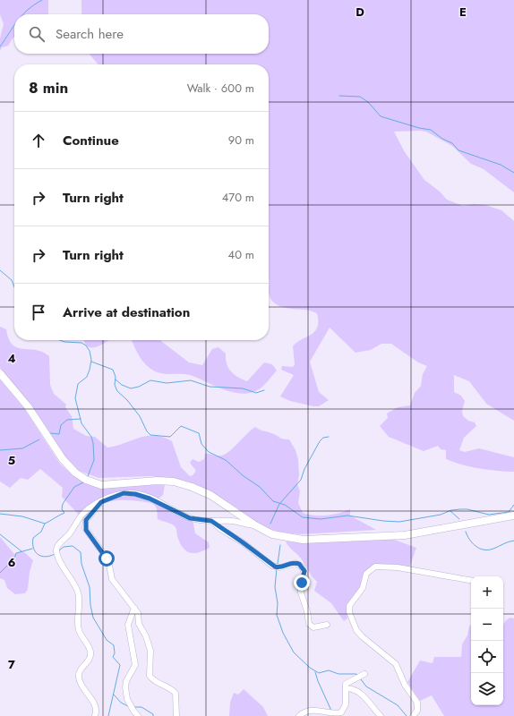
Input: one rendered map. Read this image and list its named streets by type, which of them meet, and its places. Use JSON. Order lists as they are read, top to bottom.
{
  "page": {
    "search": "Search here",
    "heading": ["8 min", "Walk · 600 m"],
    "list": [
      ["Continue", "90 m"],
      ["Turn right", "470 m"],
      ["Turn right", "40 m"],
      "Arrive at destination"
    ],
    "map_buttons": ["+", "−"]
  },
  "grid": {
    "columns": ["D", "E"],
    "rows": [
      "4",
      "5",
      "6",
      "7"
    ]
  }
}
